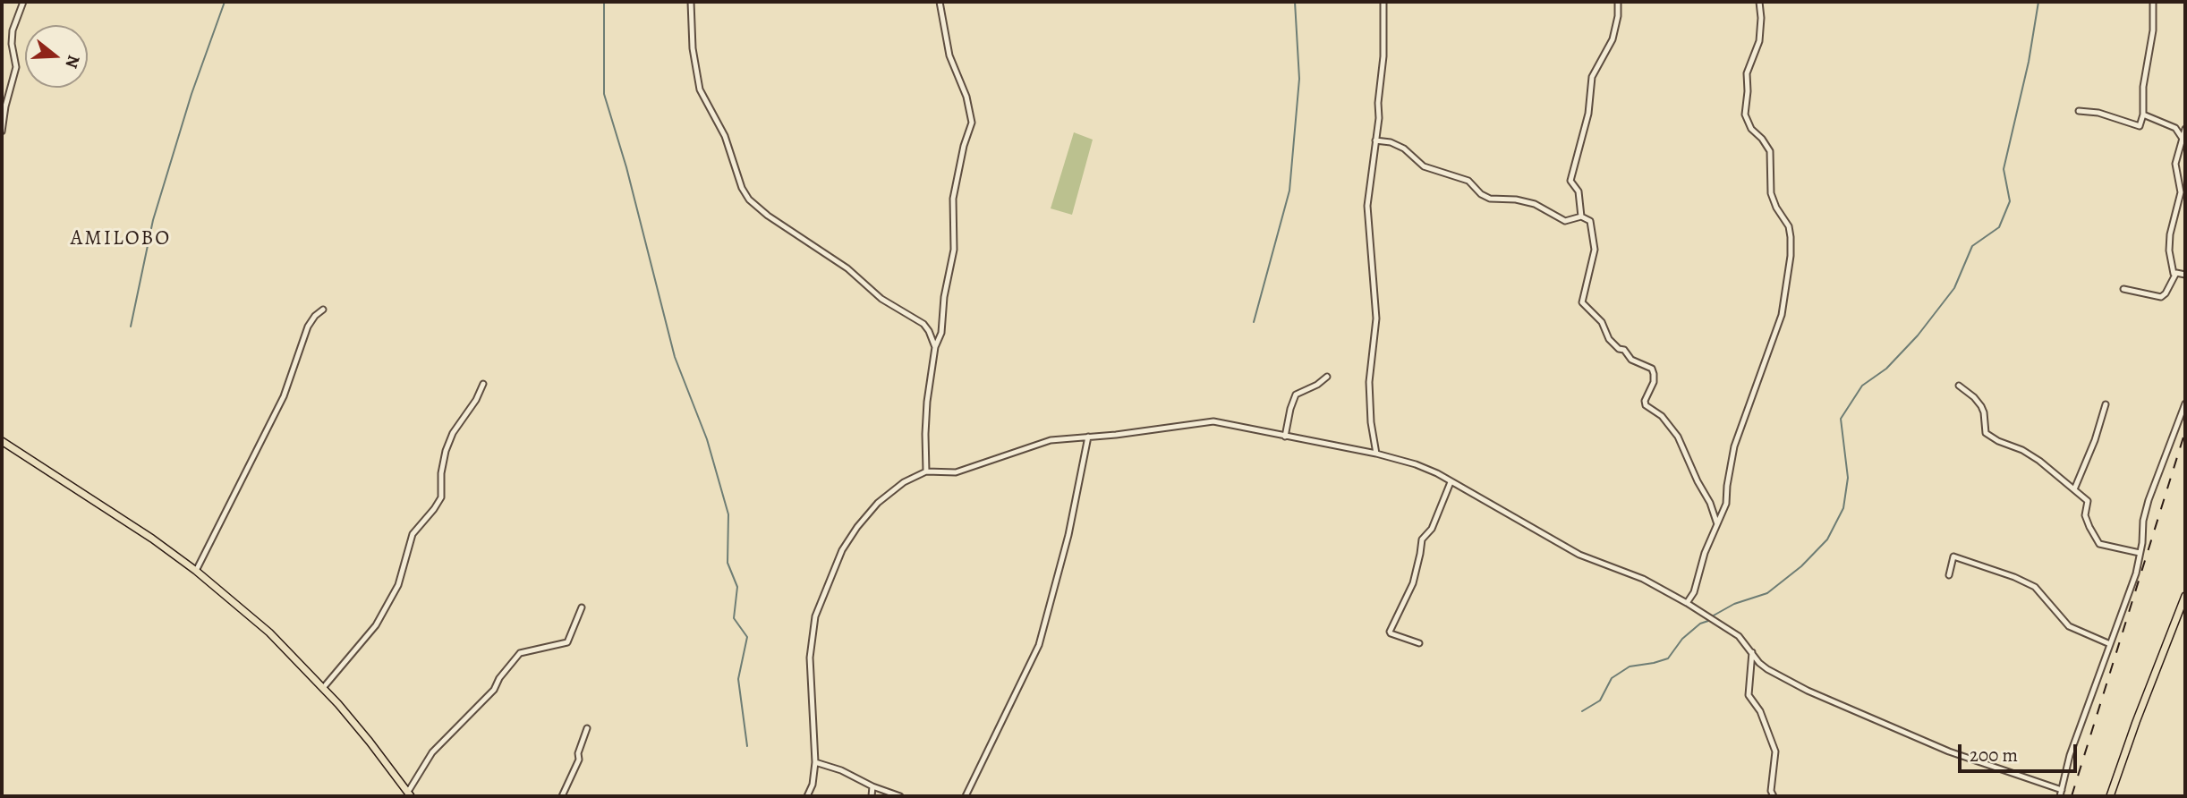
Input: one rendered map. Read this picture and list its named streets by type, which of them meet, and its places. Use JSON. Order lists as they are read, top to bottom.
{
  "districts": ["AMILOBO"],
  "scale_bar": "200 m",
  "north": "right"
}
